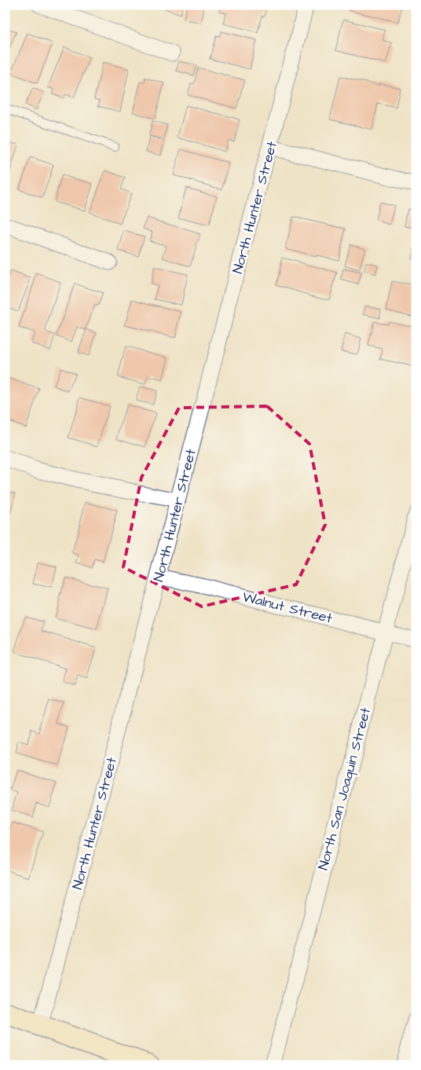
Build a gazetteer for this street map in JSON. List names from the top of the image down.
{
  "streets": {
    "street": ["North Hunter Street", "Walnut Street", "North San Joaquin Street"]
  },
  "crossings": [
    ["North Hunter Street", "Walnut Street"],
    ["Walnut Street", "North San Joaquin Street"]
  ]
}
